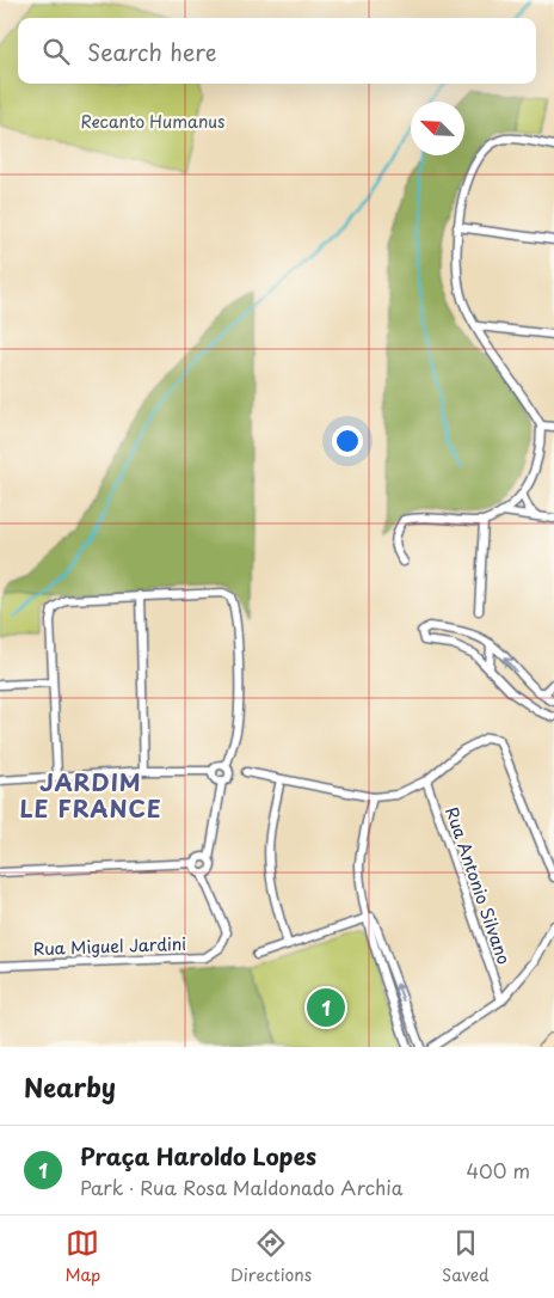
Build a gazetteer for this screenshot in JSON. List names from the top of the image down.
{
  "streets": {
    "street": ["Rua Antonio Silvano", "Rua Miguel Jardini"]
  },
  "districts": ["JARDIM LE FRANCE"],
  "parks": ["Recanto Humanus"],
  "north": "top left",
  "page": {
    "search": "Search here",
    "pins": "1",
    "heading": "Nearby",
    "list": [
      {
        "mark": "1",
        "name": "Praça Haroldo Lopes",
        "note": "Park · Rua Rosa Maldonado Archia",
        "value": "400 m"
      }
    ],
    "nav": ["Map", "Directions", "Saved"]
  }
}
